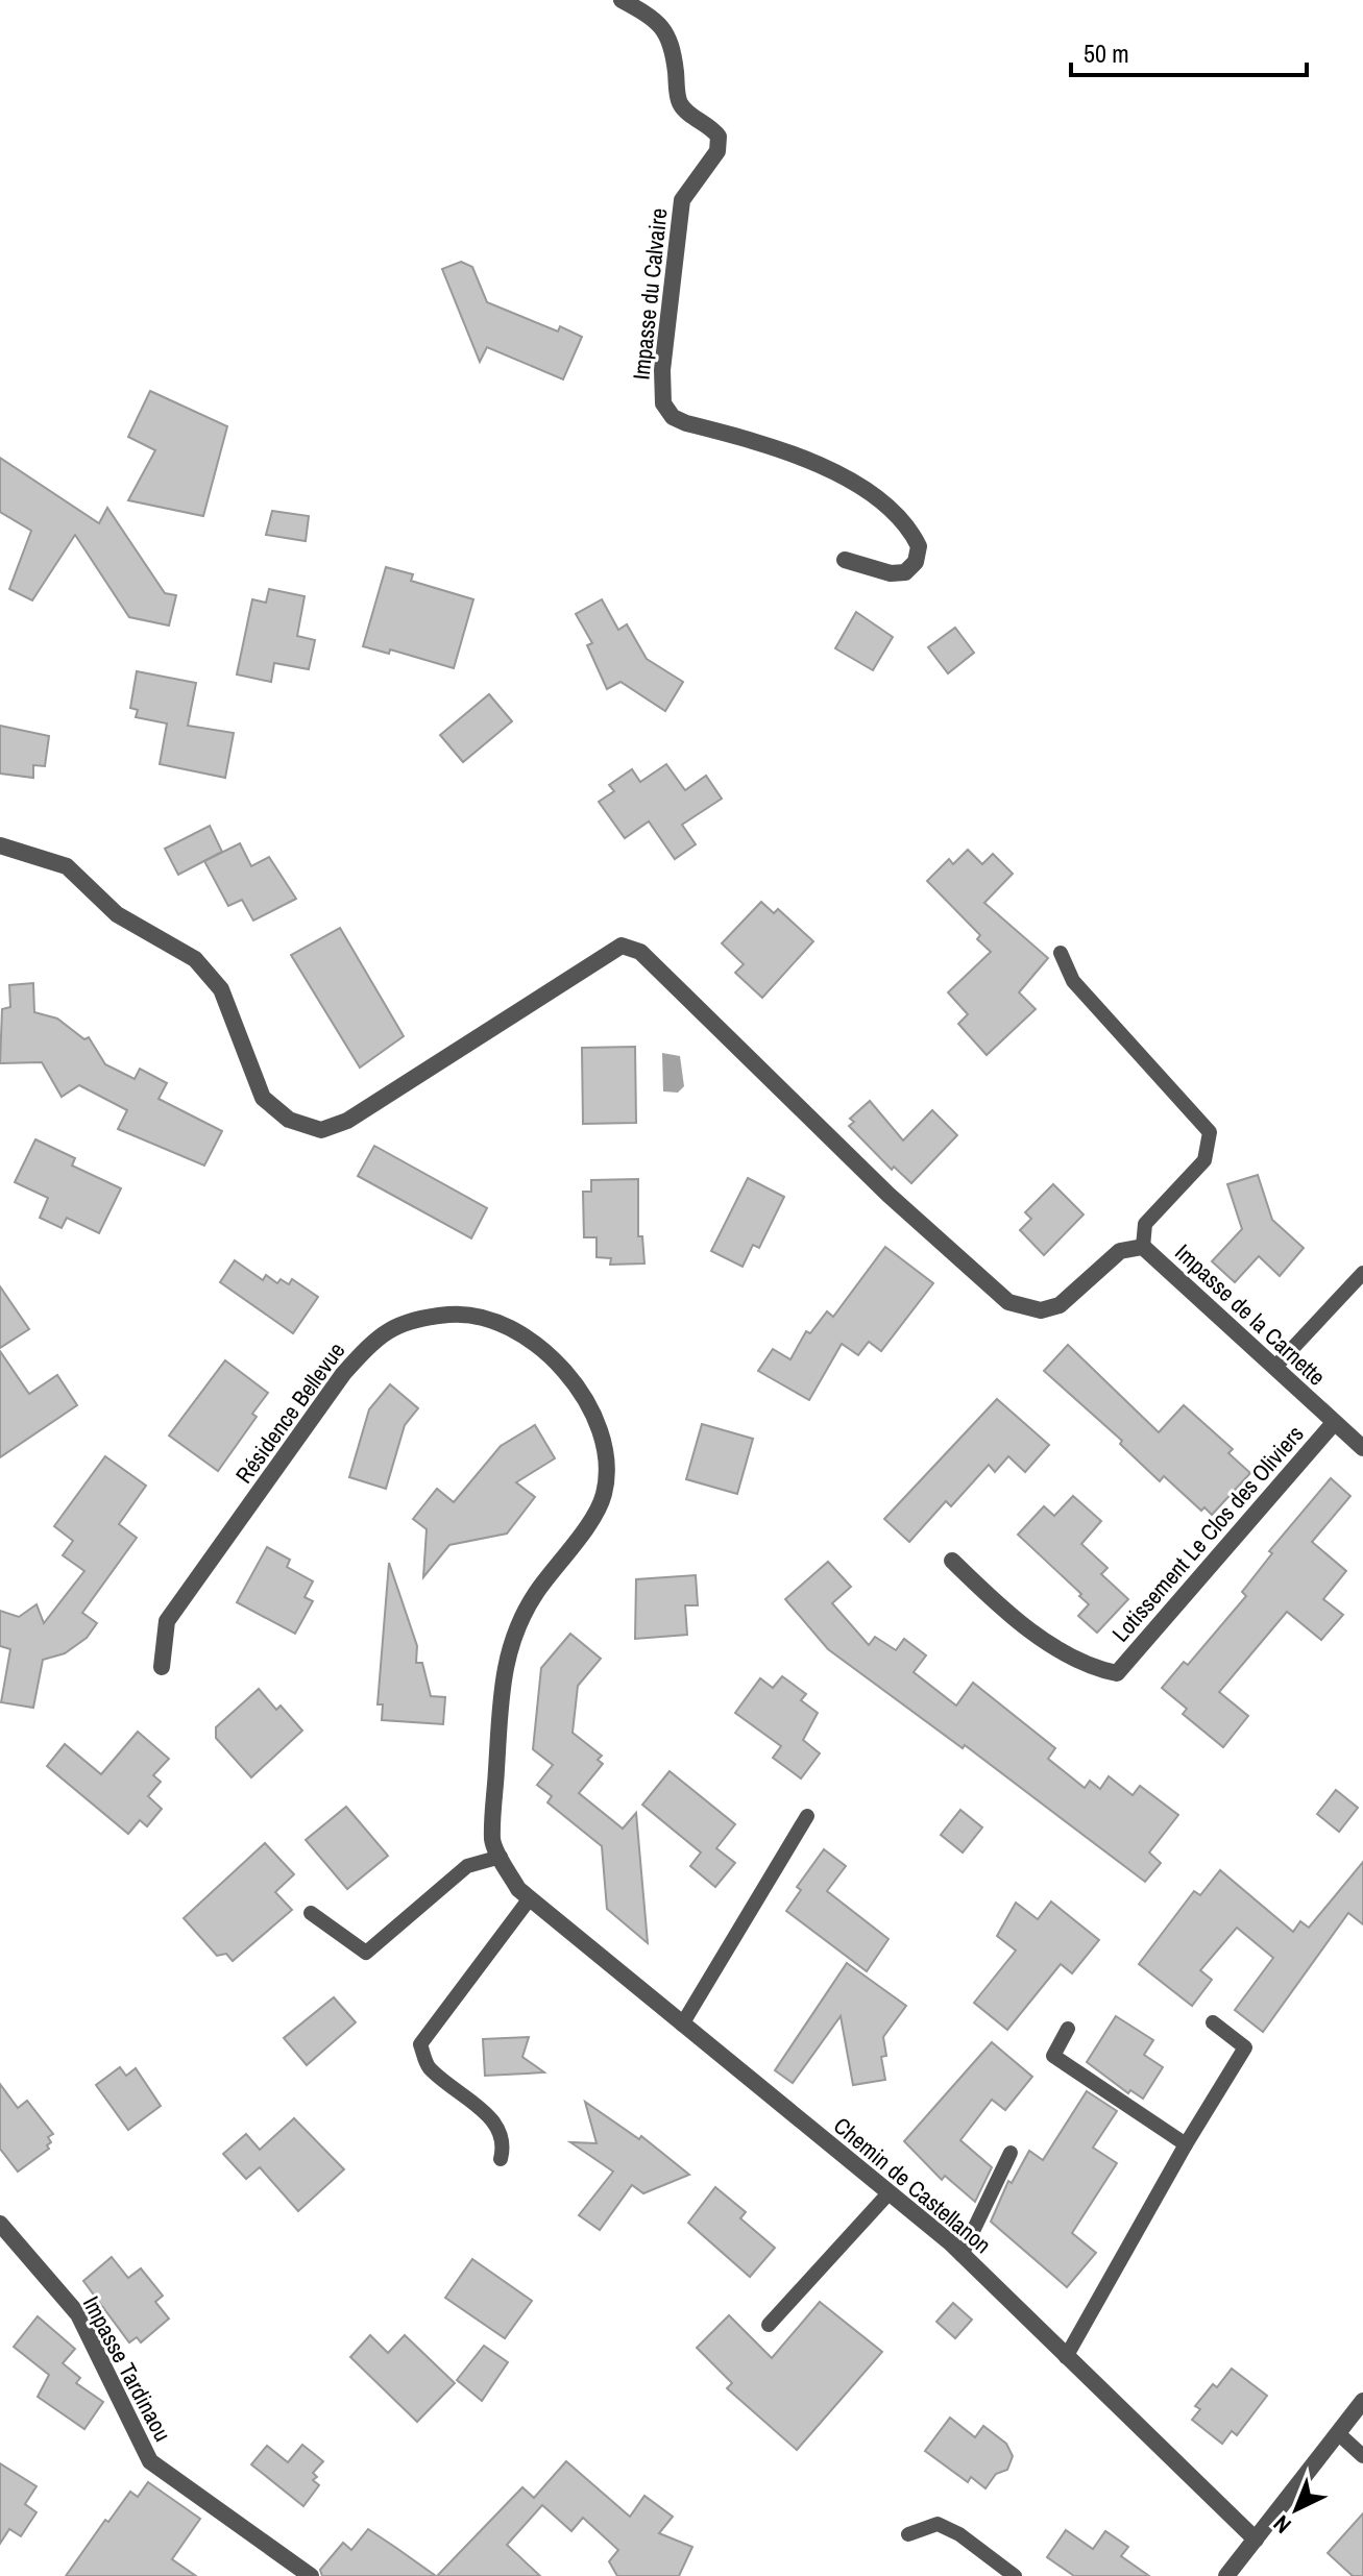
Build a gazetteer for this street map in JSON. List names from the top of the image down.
{
  "streets": {
    "street": [
      "Impasse du Calvaire",
      "Impasse de la Carnette",
      "Résidence Bellevue",
      "Lotissement Le Clos des Oliviers",
      "Chemin de Castellanon",
      "Impasse Tardinaou"
    ]
  },
  "crossings": [
    ["Impasse de la Carnette", "Lotissement Le Clos des Oliviers"],
    ["Résidence Bellevue", "Chemin de Castellanon"]
  ],
  "scale_bar": "50 m",
  "north": "bottom left"
}
